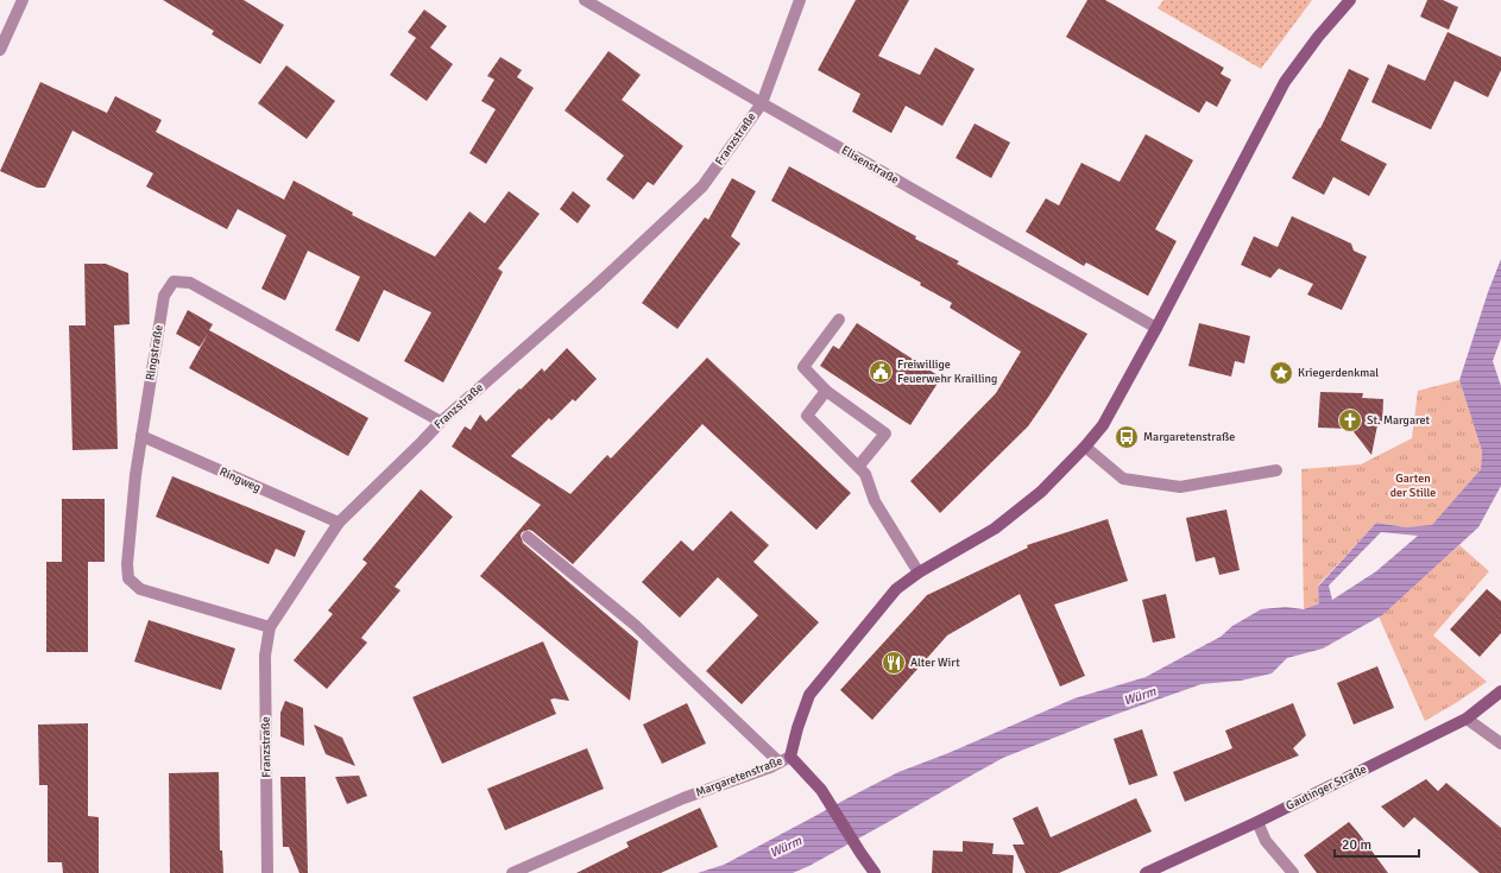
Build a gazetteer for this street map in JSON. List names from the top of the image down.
{
  "streets": {
    "street": [
      "Franzstraße",
      "Elisenstraße",
      "Ringstraße",
      "Ringweg",
      "Margaretenstraße",
      "Gautinger Straße"
    ]
  },
  "crossings": [
    ["Franzstraße", "Elisenstraße"],
    ["Franzstraße", "Ringstraße"],
    ["Franzstraße", "Ringweg"],
    ["Elisenstraße", "Margaretenstraße"],
    ["Ringstraße", "Ringweg"]
  ],
  "water": ["Würm"],
  "parks": ["Garten der Stille"],
  "places": {
    "public building": ["Freiwillige Feuerwehr Krailling"],
    "place": ["Kriegerdenkmal"],
    "church": ["St. Margaret"],
    "bus stop": ["Margaretenstraße"],
    "restaurant": ["Alter Wirt"]
  },
  "scale_bar": "20 m"
}
